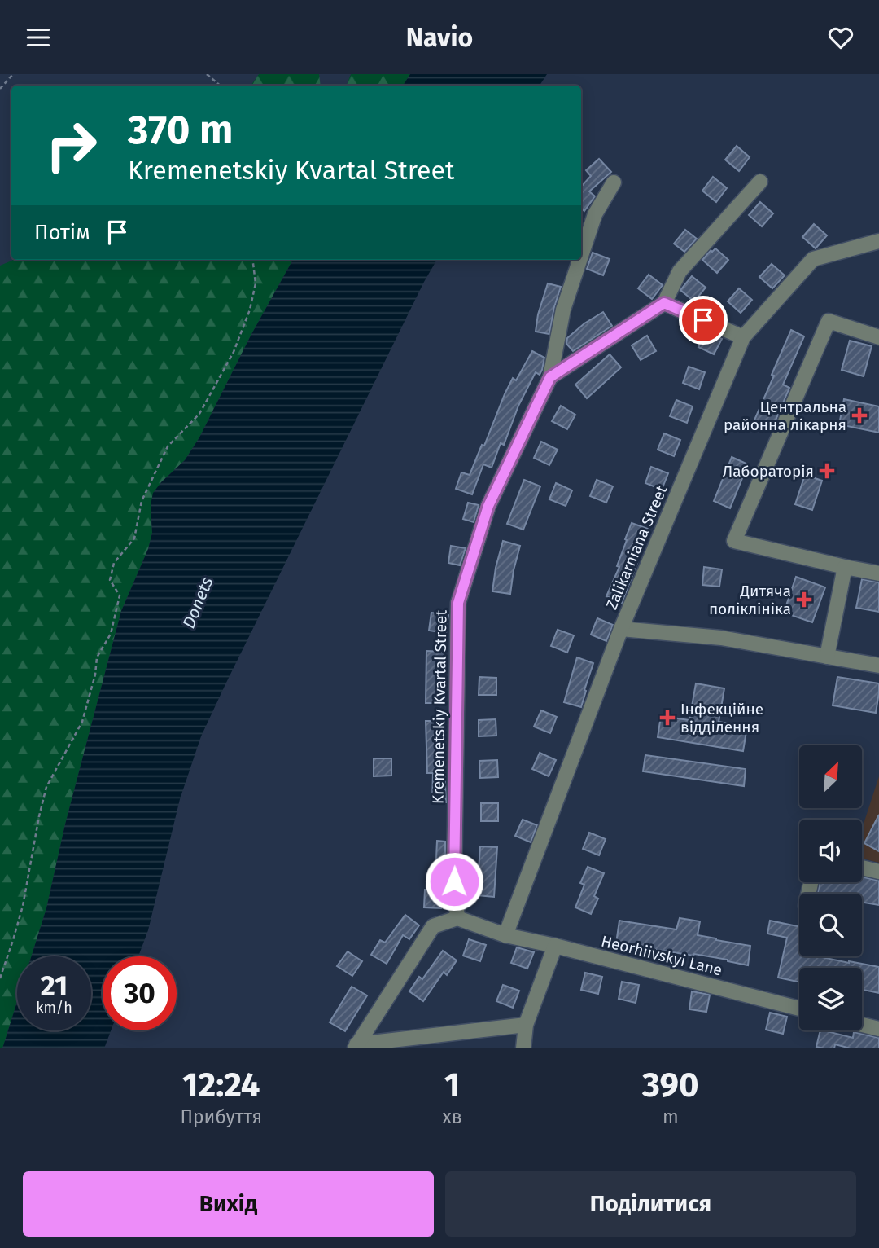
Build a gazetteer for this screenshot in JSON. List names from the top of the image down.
{
  "streets": {
    "street": ["Zalikarniana Street", "Kremenetskiy Kvartal Street", "Heorhiivskyi Lane"]
  },
  "crossings": [
    ["Zalikarniana Street", "Heorhiivskyi Lane"]
  ],
  "water": ["Donets"],
  "places": {
    "health": [
      "Центральна районна лікарня",
      "Лабораторія",
      "Дитяча поліклініка",
      "Інфекційне відділення"
    ]
  },
  "north": "top right",
  "page": {
    "header": "Navio",
    "turn": ["370 m", "Kremenetskiy Kvartal Street"],
    "then": "Потім",
    "speed": "21 km/h",
    "limit": "30",
    "eta": [
      "12:24",
      "Прибуття",
      "1",
      "хв",
      "390",
      "m"
    ],
    "buttons": ["Вихід", "Поділитися"]
  }
}
